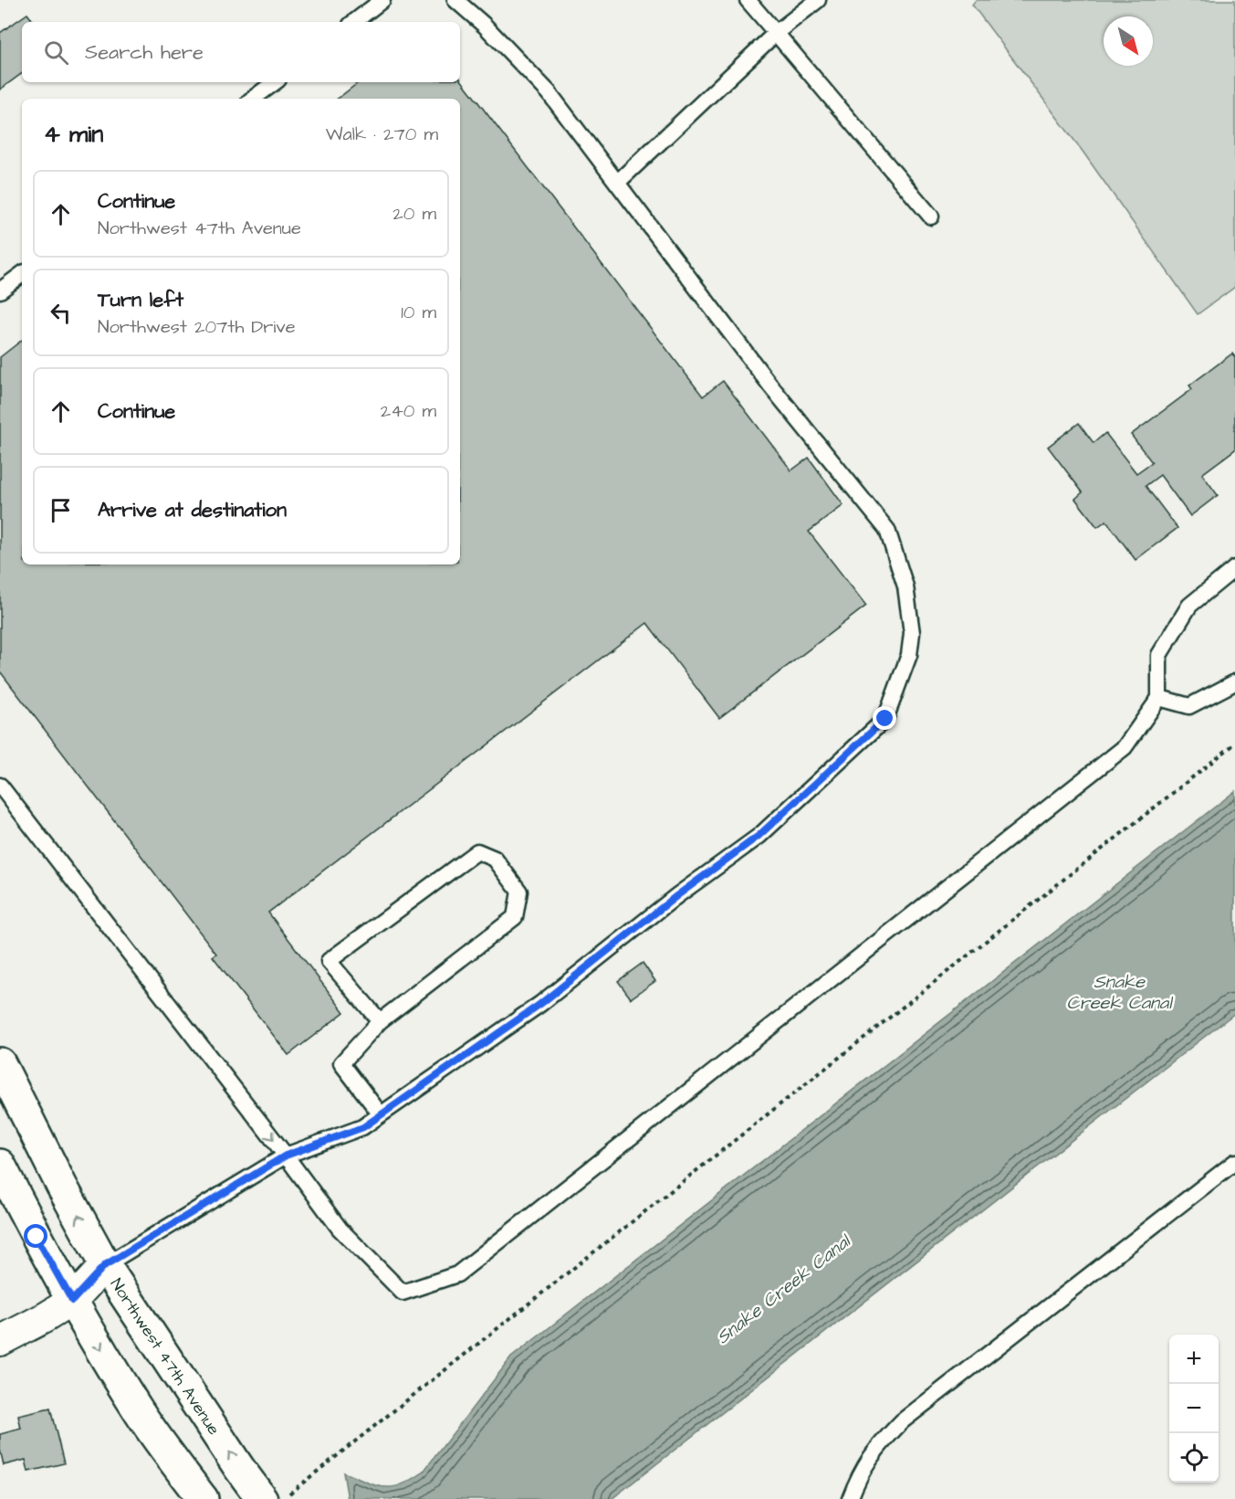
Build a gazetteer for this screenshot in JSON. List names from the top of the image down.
{
  "streets": {
    "main road": ["Northwest 47th Avenue"]
  },
  "water": ["Snake Creek Canal"],
  "north": "bottom right",
  "page": {
    "search": "Search here",
    "heading": ["4 min", "Walk · 270 m"],
    "list": [
      ["Continue", "Northwest 47th Avenue", "20 m"],
      ["Turn left", "Northwest 207th Drive", "10 m"],
      ["Continue", "240 m"],
      "Arrive at destination"
    ],
    "map_buttons": ["+", "−"]
  }
}
